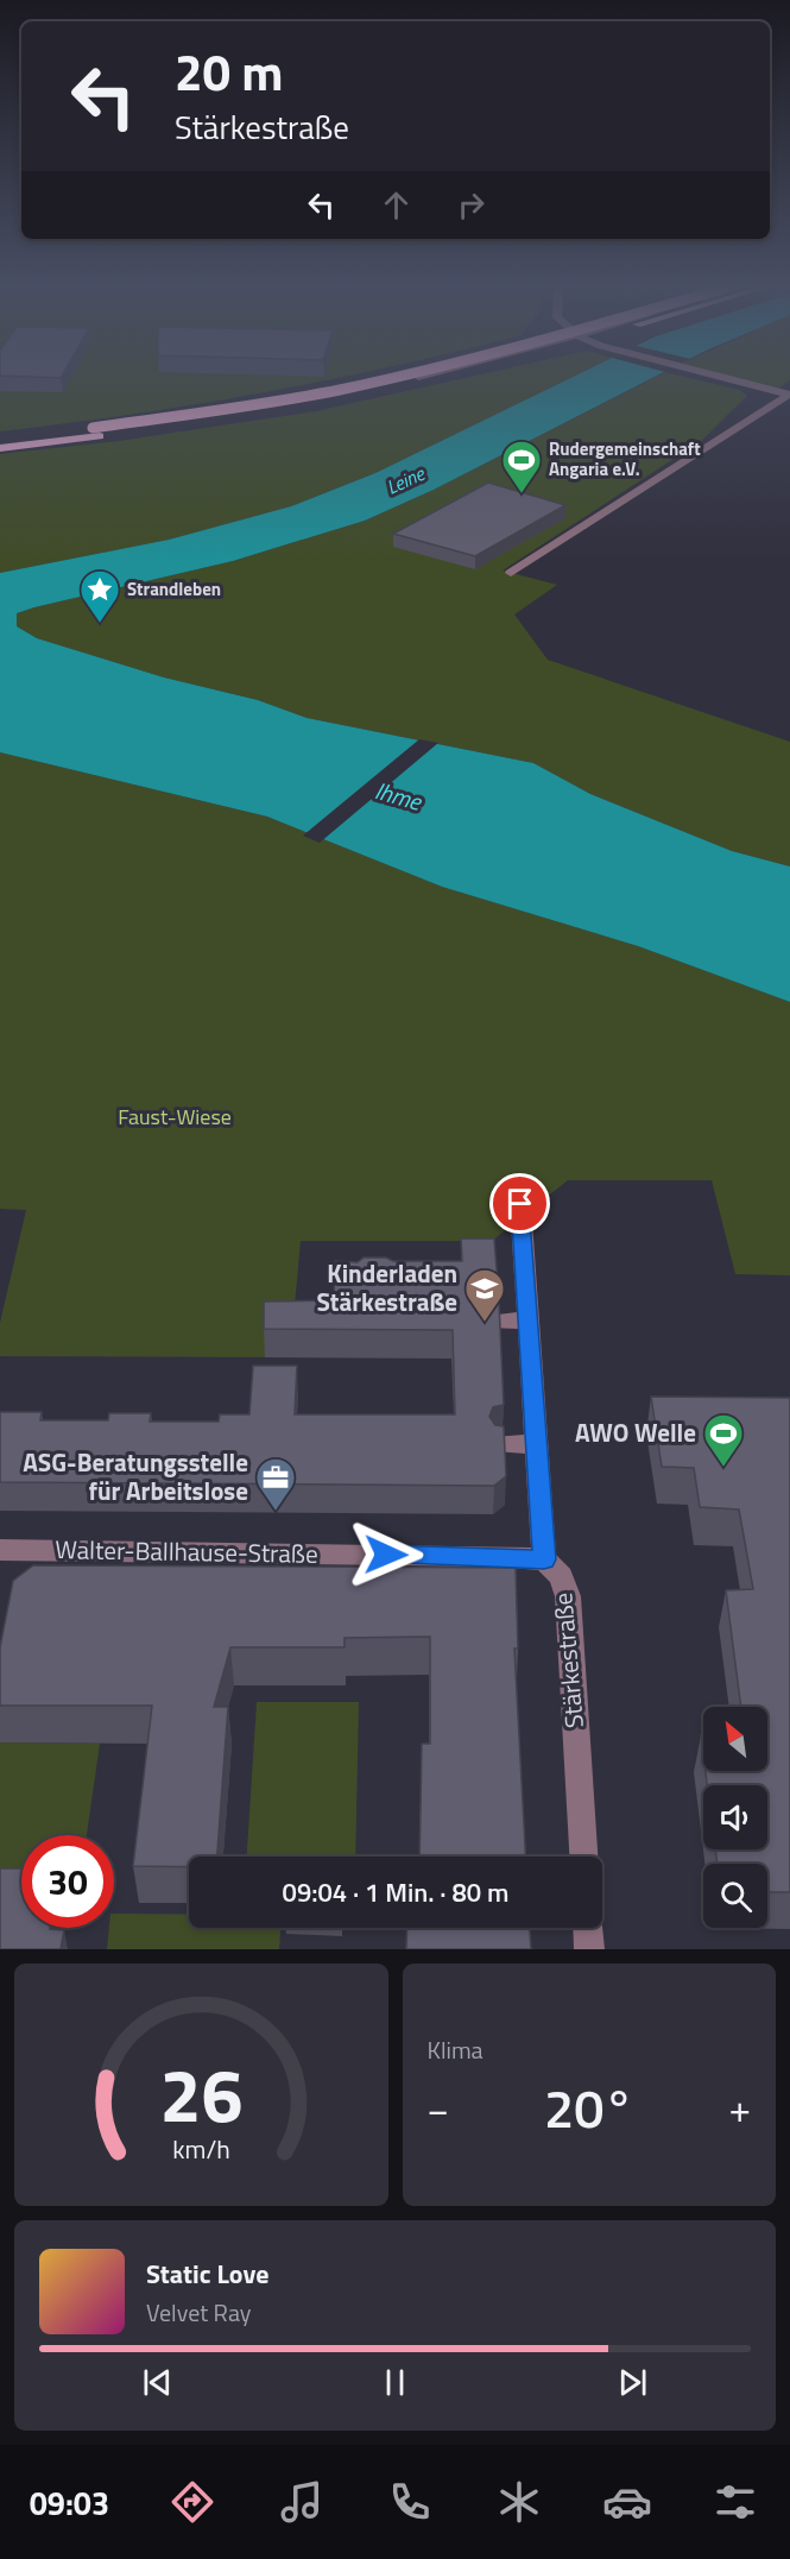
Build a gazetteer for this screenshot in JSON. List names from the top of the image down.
{
  "streets": {
    "street": ["Walter-Ballhause-Straße", "Stärkestraße"]
  },
  "crossings": [
    ["Walter-Ballhause-Straße", "Stärkestraße"]
  ],
  "water": ["Leine", "Ihme"],
  "parks": ["Faust-Wiese"],
  "places": {
    "sports": ["Rudergemeinschaft Angaria e.V.", "AWO Welle"],
    "place": ["Strandleben"],
    "school or university": ["Kinderladen Stärkestraße"],
    "office": ["ASG-Beratungsstelle für Arbeitslose"]
  },
  "north": "top left",
  "page": {
    "turn": ["20 m", "Stärkestraße"],
    "limit": "30",
    "trip": "09:04 · 1 Min. · 80 m",
    "tile": "Klima",
    "heat": ["−", "20°", "+"],
    "song": ["Static Love", "Velvet Ray"],
    "tabs": "09:03",
    "gauge": ["26", "km/h"]
  }
}
